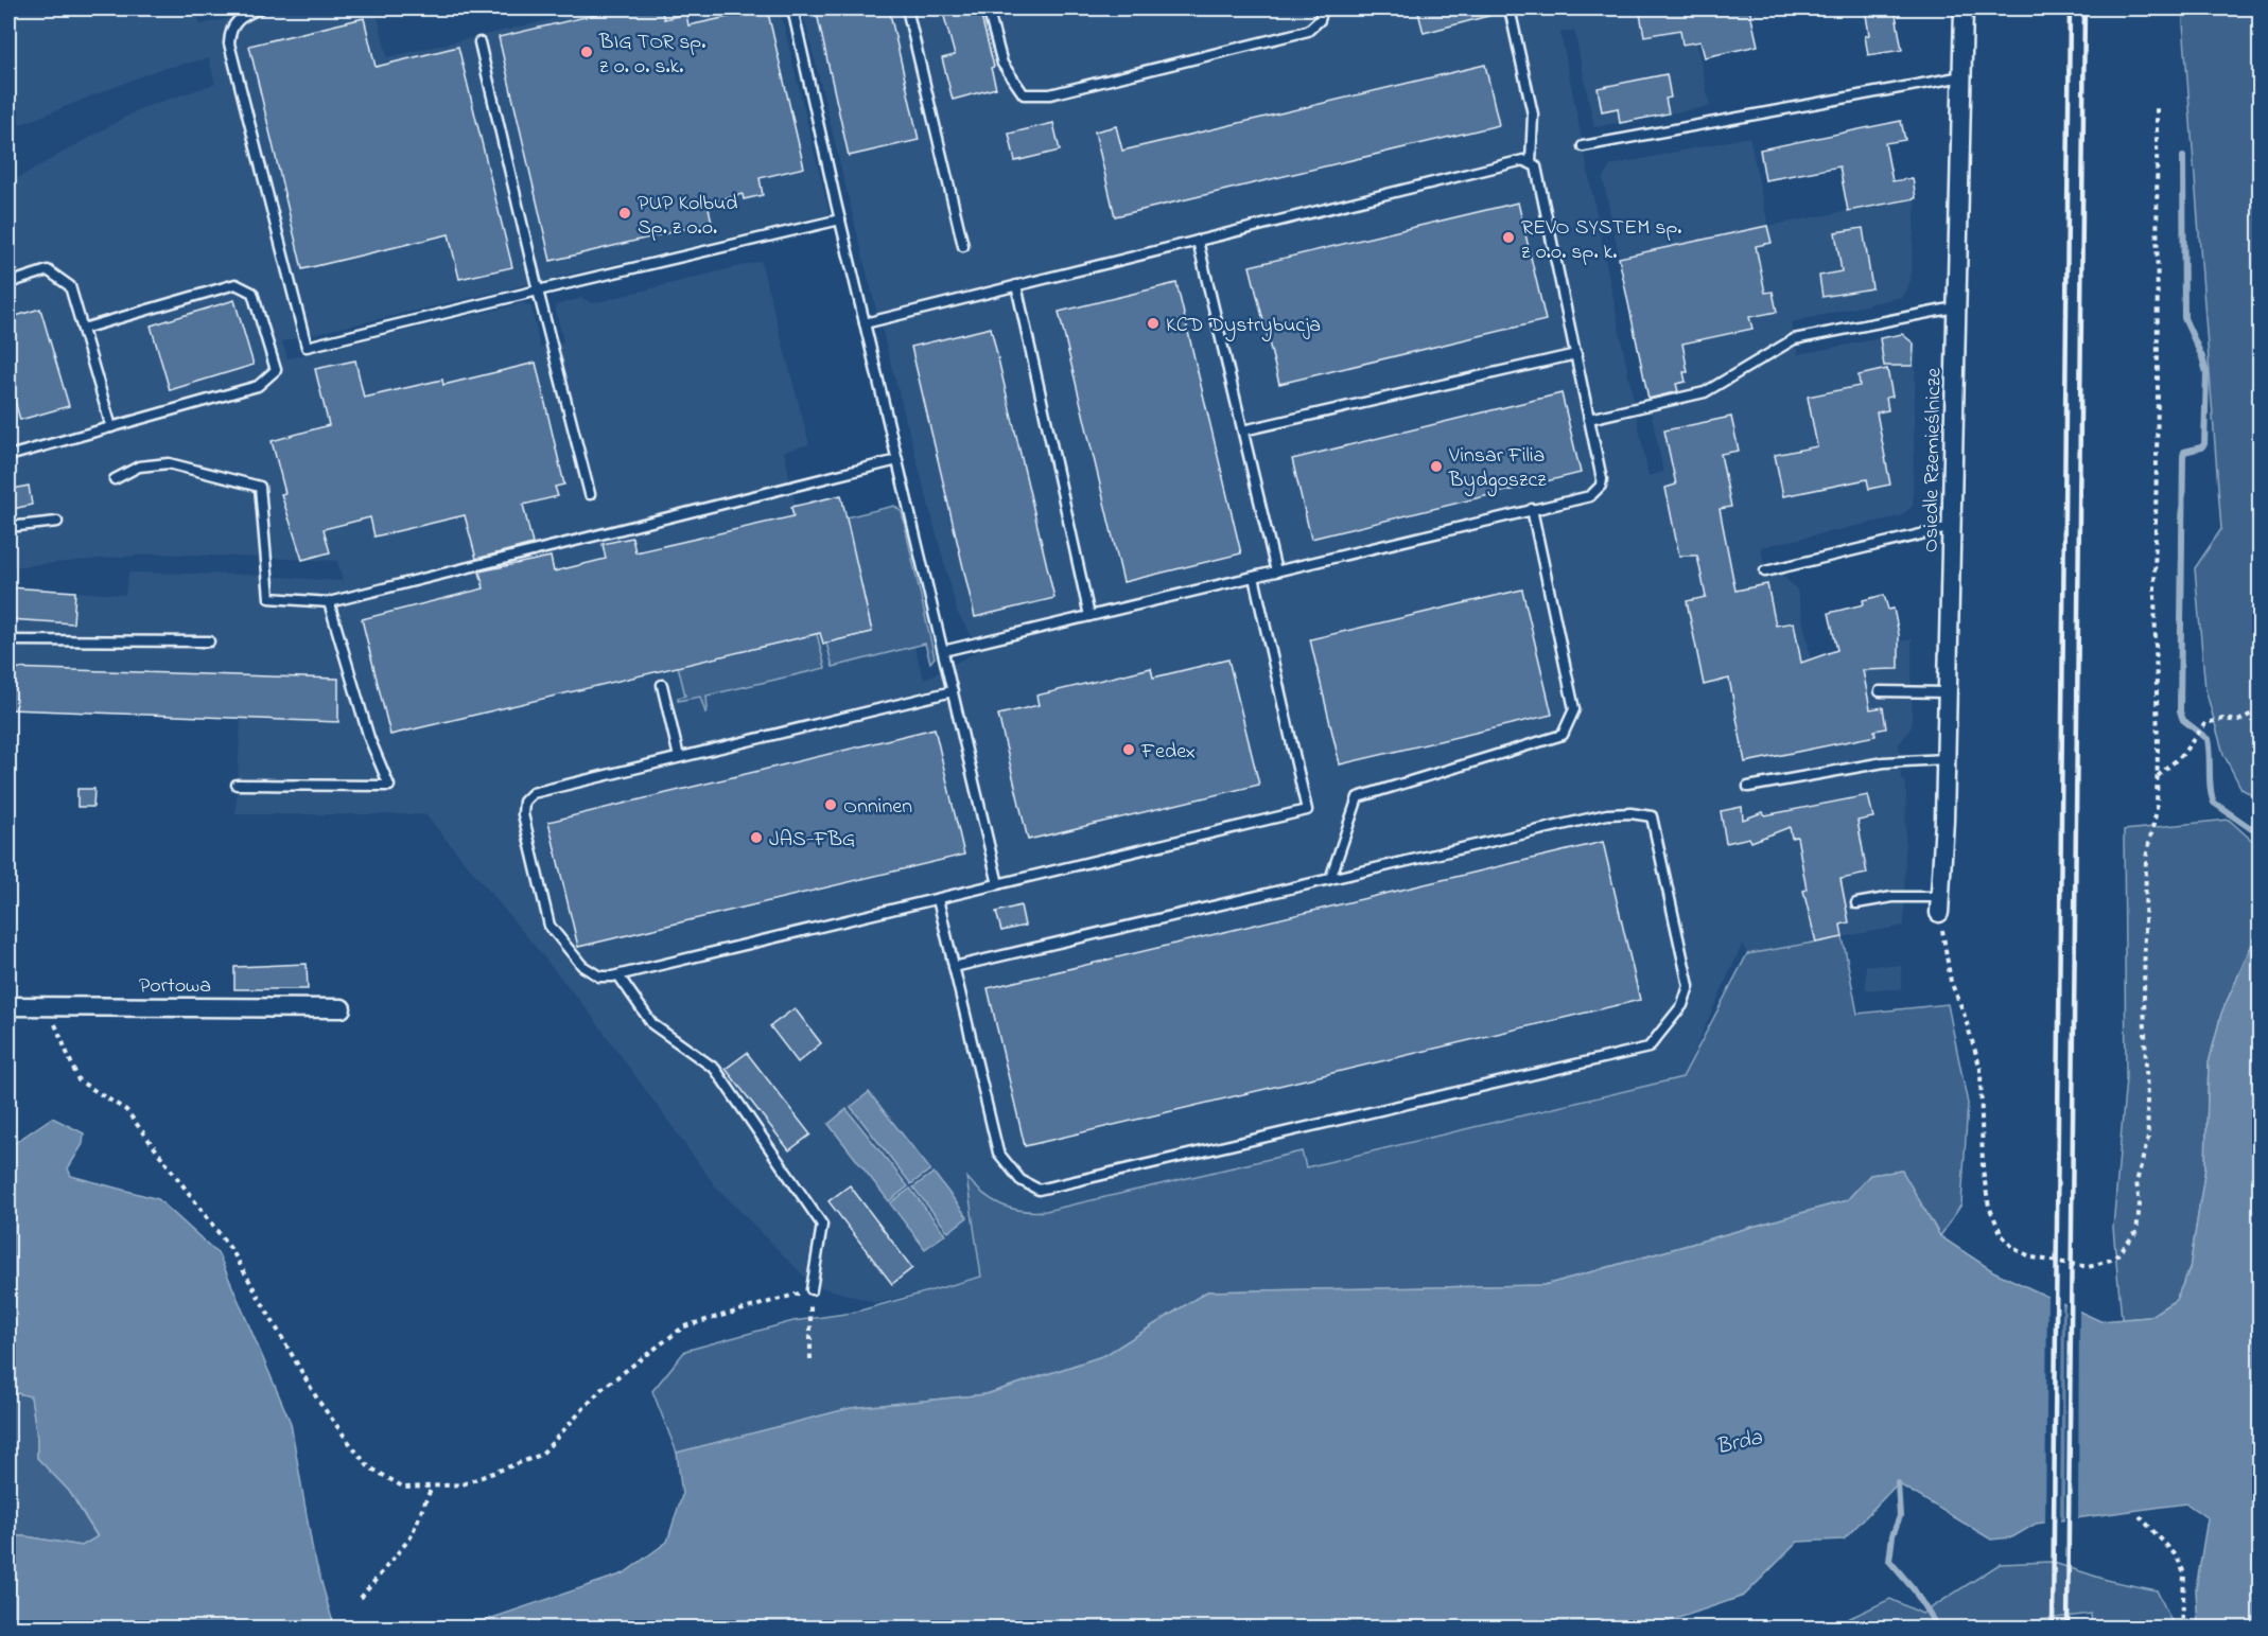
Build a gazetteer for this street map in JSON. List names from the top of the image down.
{
  "streets": {
    "street": ["Osiedle Rzemieślnicze", "Portowa"]
  },
  "water": ["Brda"],
  "places": [
    "BIG TOR sp. z o. o. s.k.",
    "PUP Kolbud Sp. z o.o.",
    "REVO SYSTEM sp. z o.o. sp. k.",
    "KCD Dystrybucja",
    "Vinsar Filia Bydgoszcz",
    "Fedex",
    "Onninen",
    "JAS-FBG"
  ]
}
